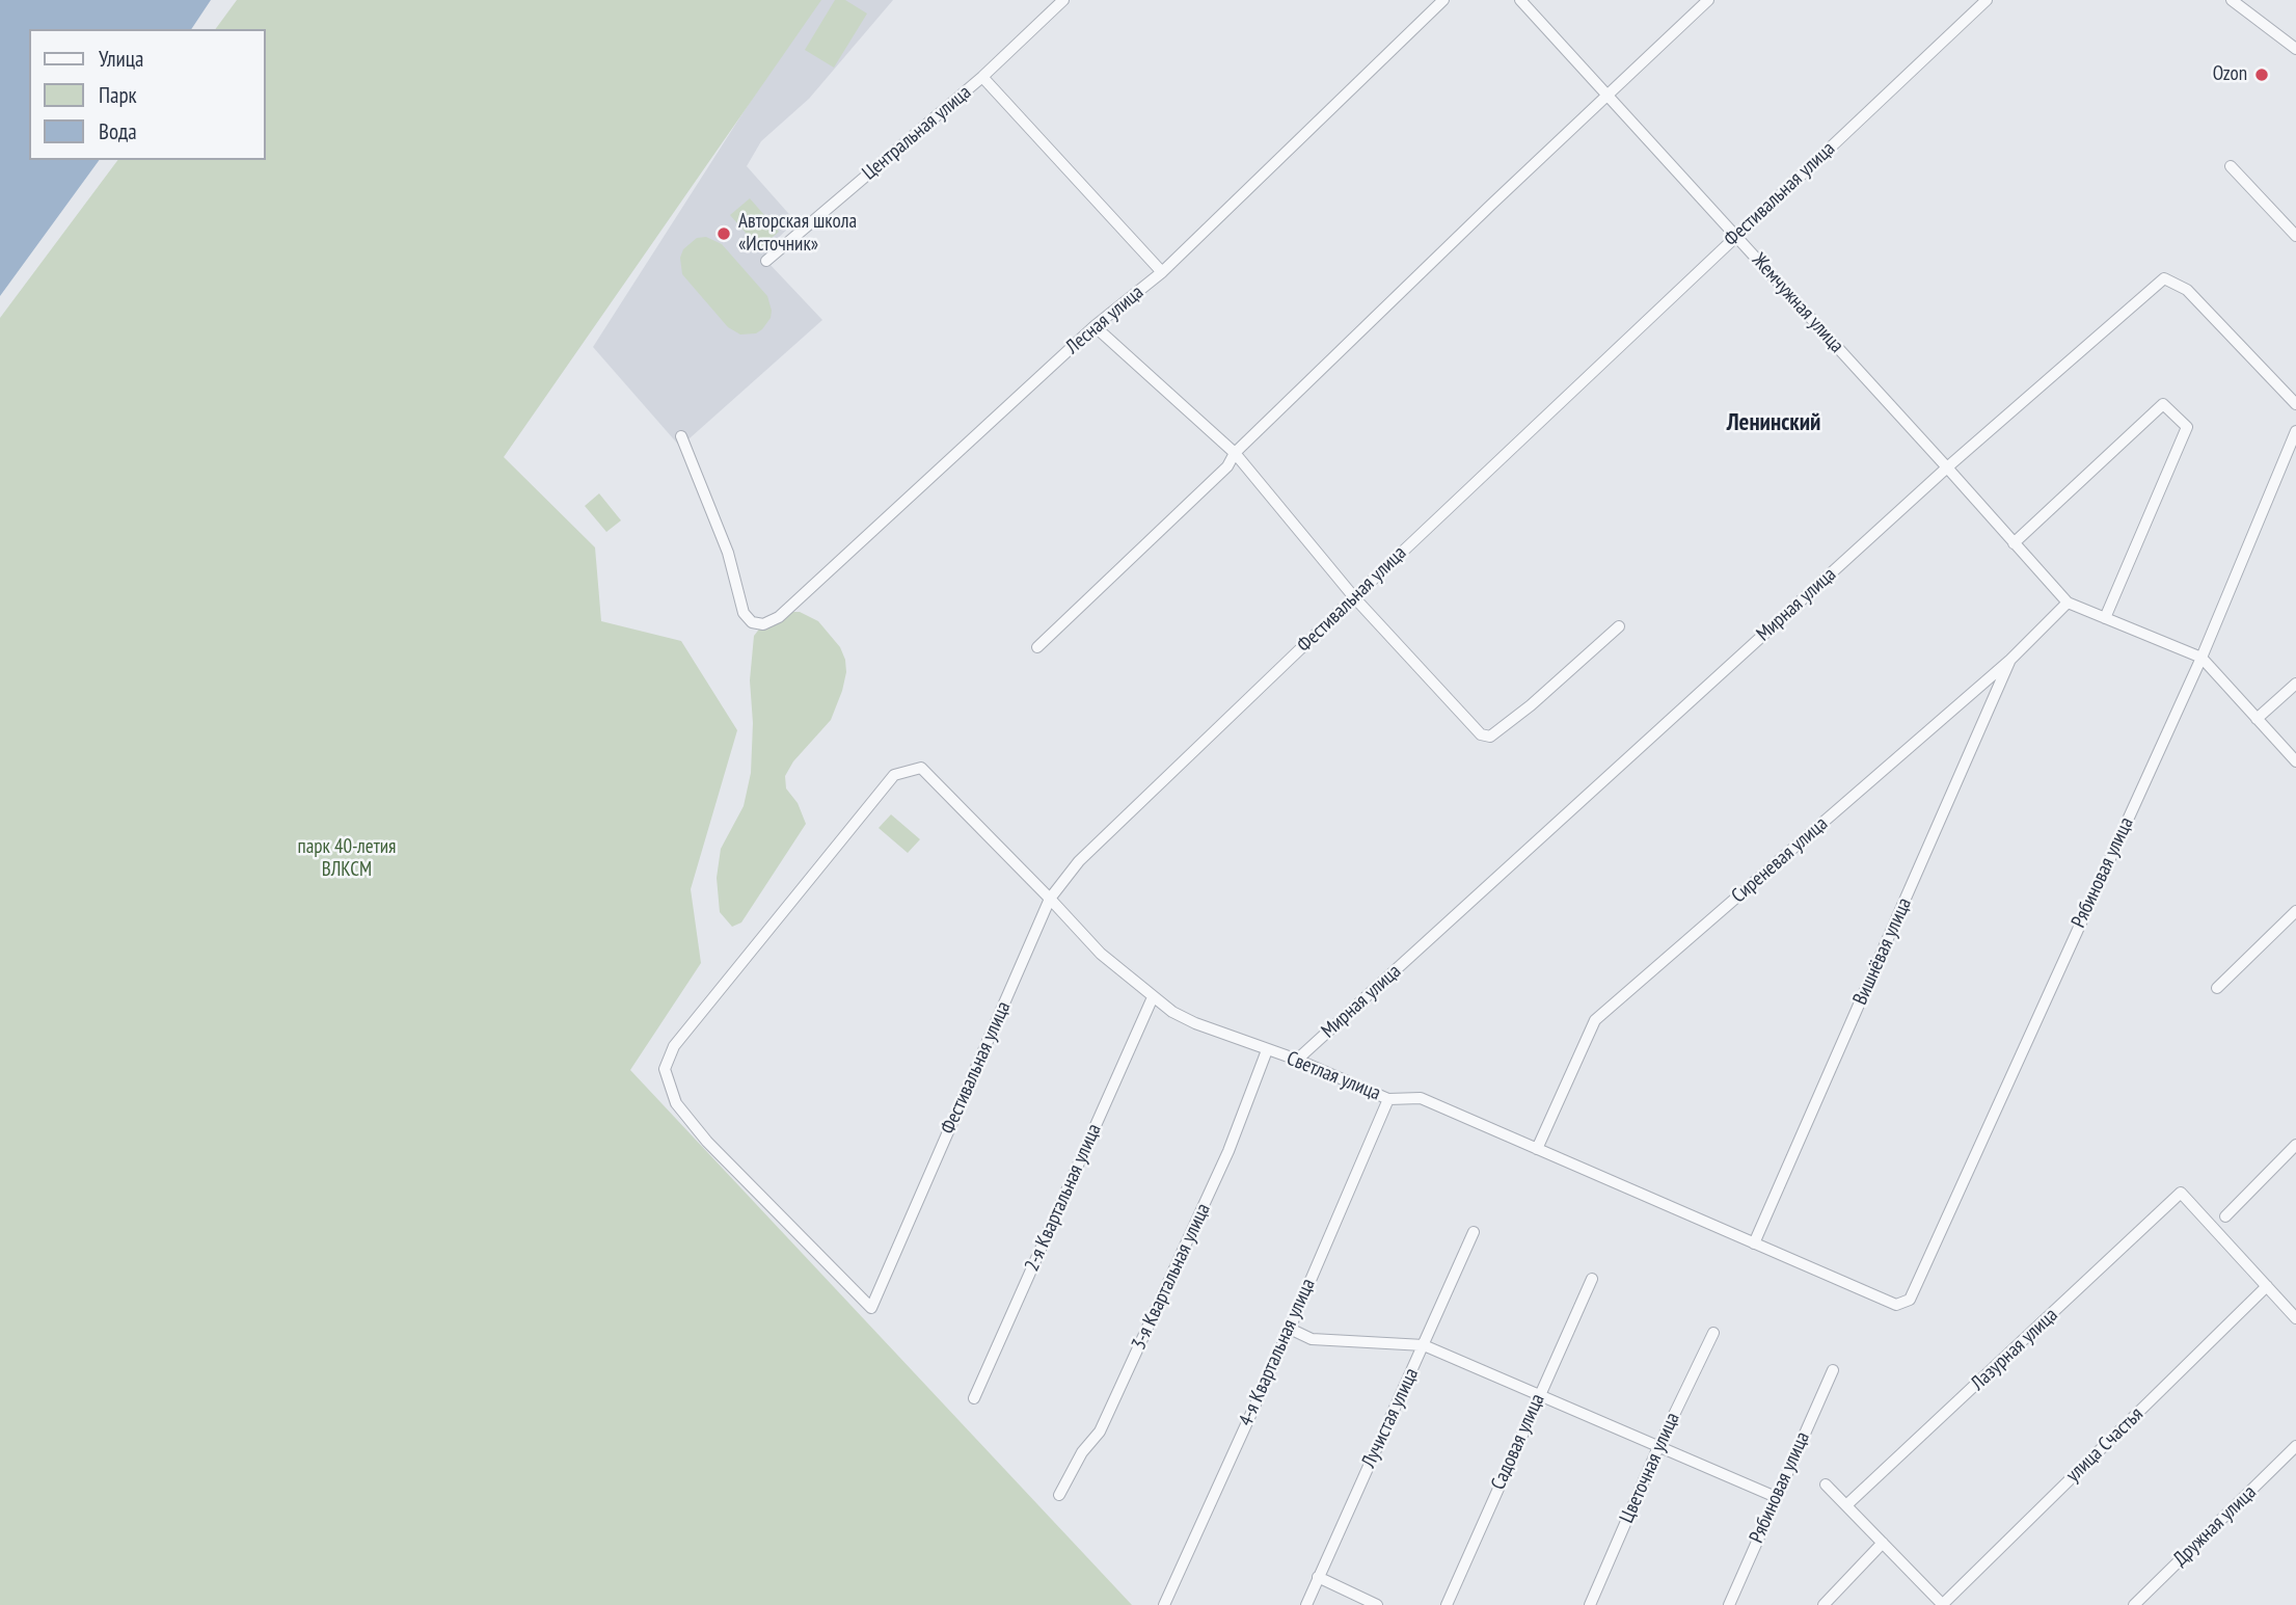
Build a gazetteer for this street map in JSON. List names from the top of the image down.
{
  "streets": {
    "street": [
      "Центральная улица",
      "Фестивальная улица",
      "Жемчужная улица",
      "Лесная улица",
      "Мирная улица",
      "Сиреневая улица",
      "Рябиновая улица",
      "Вишнёвая улица",
      "Светлая улица",
      "2-я Квартальная улица",
      "3-я Квартальная улица",
      "Лазурная улица",
      "4-я Квартальная улица",
      "Лучистая улица",
      "Садовая улица",
      "улица Счастья",
      "Цветочная улица",
      "Дружная улица"
    ]
  },
  "crossings": [
    ["Фестивальная улица", "Жемчужная улица"],
    ["Фестивальная улица", "Светлая улица"],
    ["Жемчужная улица", "Мирная улица"],
    ["Жемчужная улица", "Сиреневая улица"],
    ["Мирная улица", "Светлая улица"],
    ["Сиреневая улица", "Вишнёвая улица"],
    ["Сиреневая улица", "Светлая улица"],
    ["Рябиновая улица", "Светлая улица"],
    ["Вишнёвая улица", "Светлая улица"],
    ["Светлая улица", "2-я Квартальная улица"],
    ["Светлая улица", "3-я Квартальная улица"],
    ["Светлая улица", "4-я Квартальная улица"],
    ["Лазурная улица", "улица Счастья"]
  ],
  "districts": ["Ленинский"],
  "parks": ["парк 40-летия ВЛКСМ"],
  "places": ["Ozon", "Авторская школа «Источник»"],
  "legend": ["Улица", "Парк", "Вода"]
}
